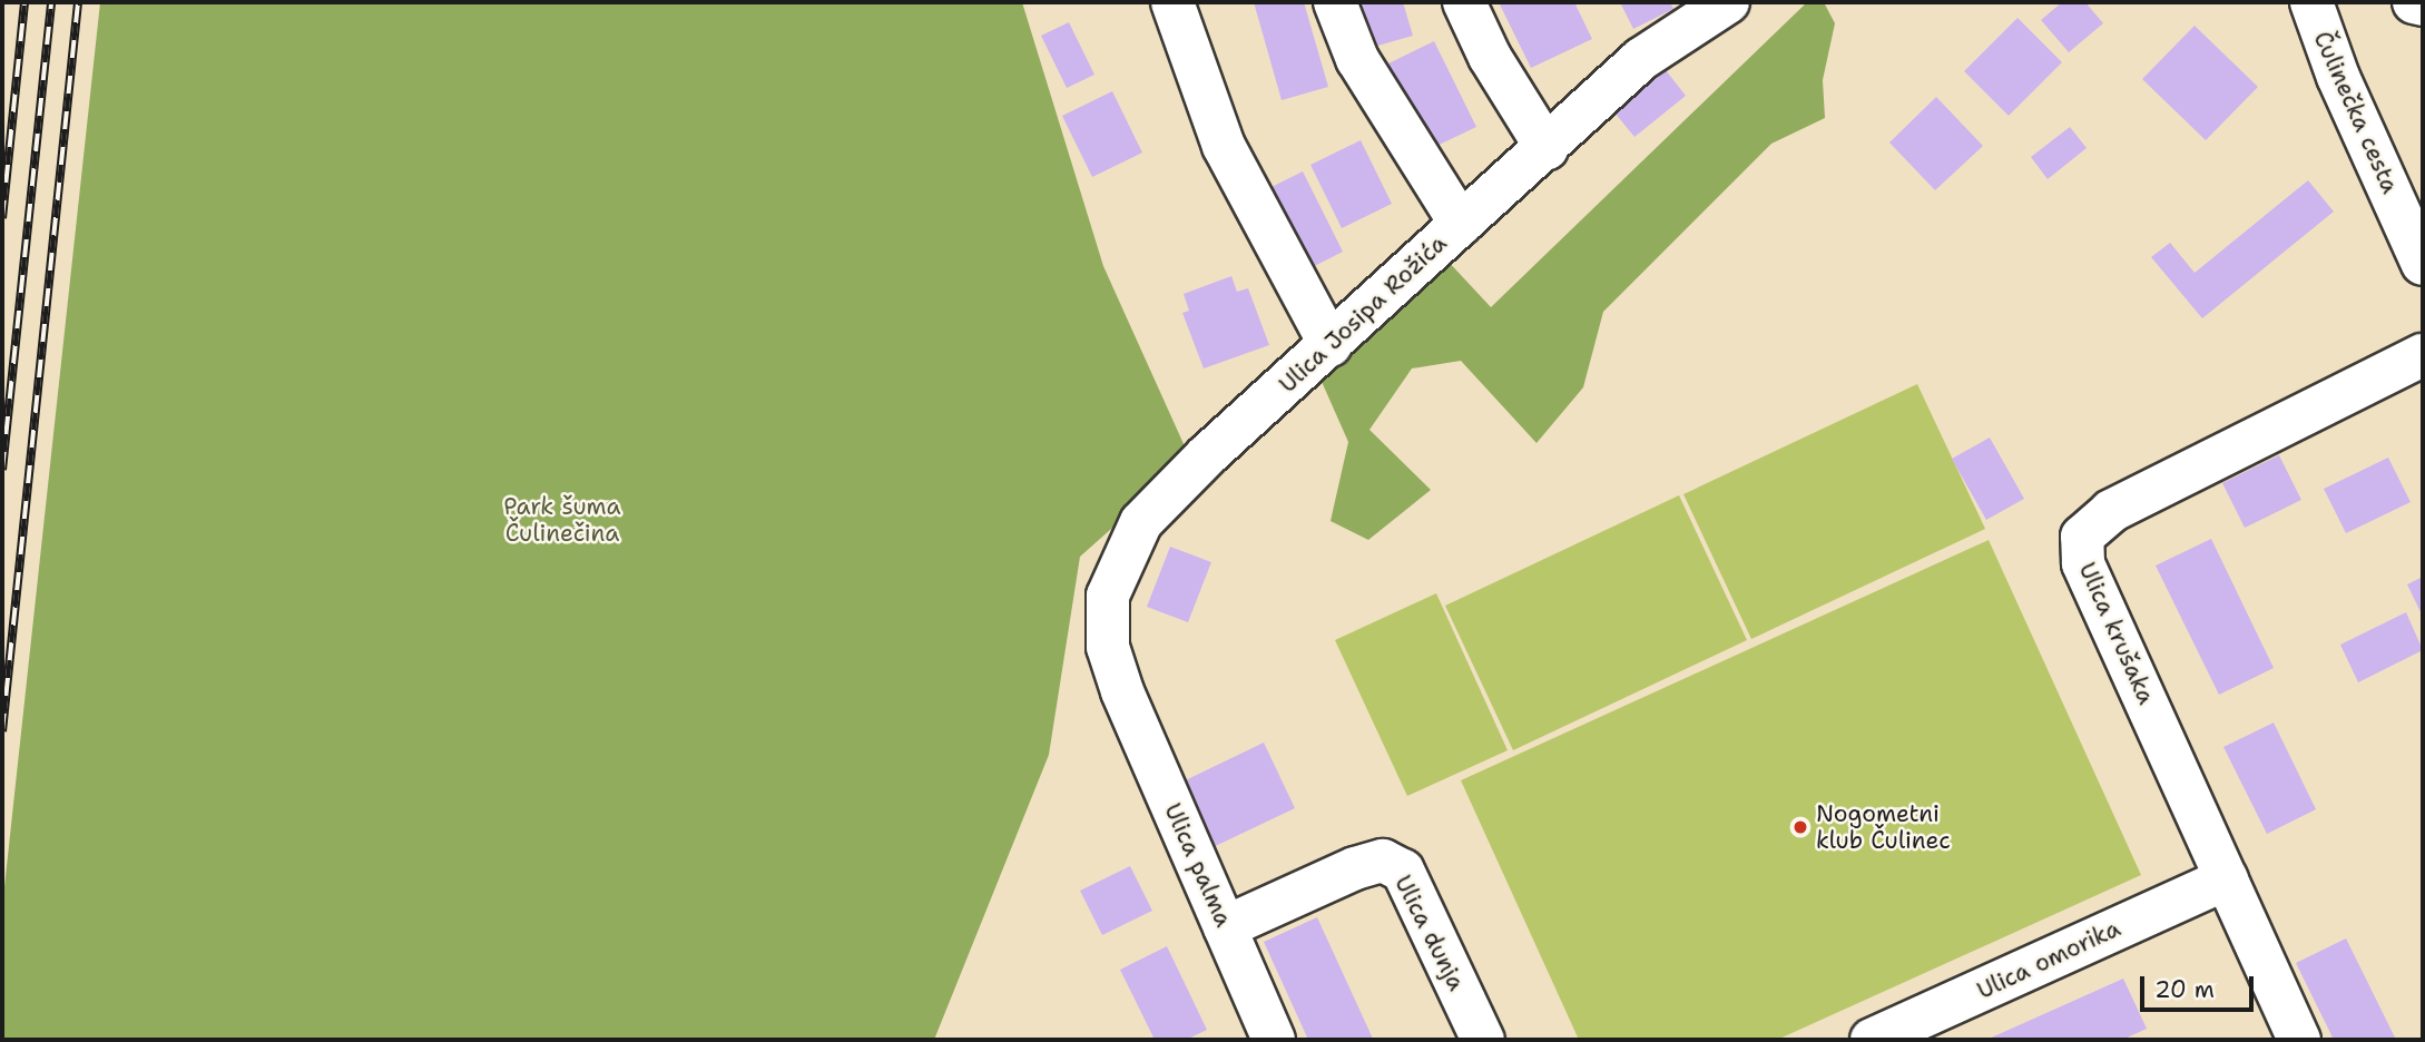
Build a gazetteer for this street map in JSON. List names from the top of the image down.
{
  "streets": {
    "street": [
      "Čulinečka cesta",
      "Ulica Josipa Rožića",
      "Ulica krušaka",
      "Ulica palma",
      "Ulica dunja",
      "Ulica omorika"
    ]
  },
  "crossings": [
    ["Ulica Josipa Rožića", "Ulica palma"],
    ["Ulica krušaka", "Ulica omorika"],
    ["Ulica palma", "Ulica dunja"]
  ],
  "parks": ["Park šuma Čulinečina"],
  "places": ["Nogometni klub Čulinec"],
  "scale_bar": "20 m"
}
